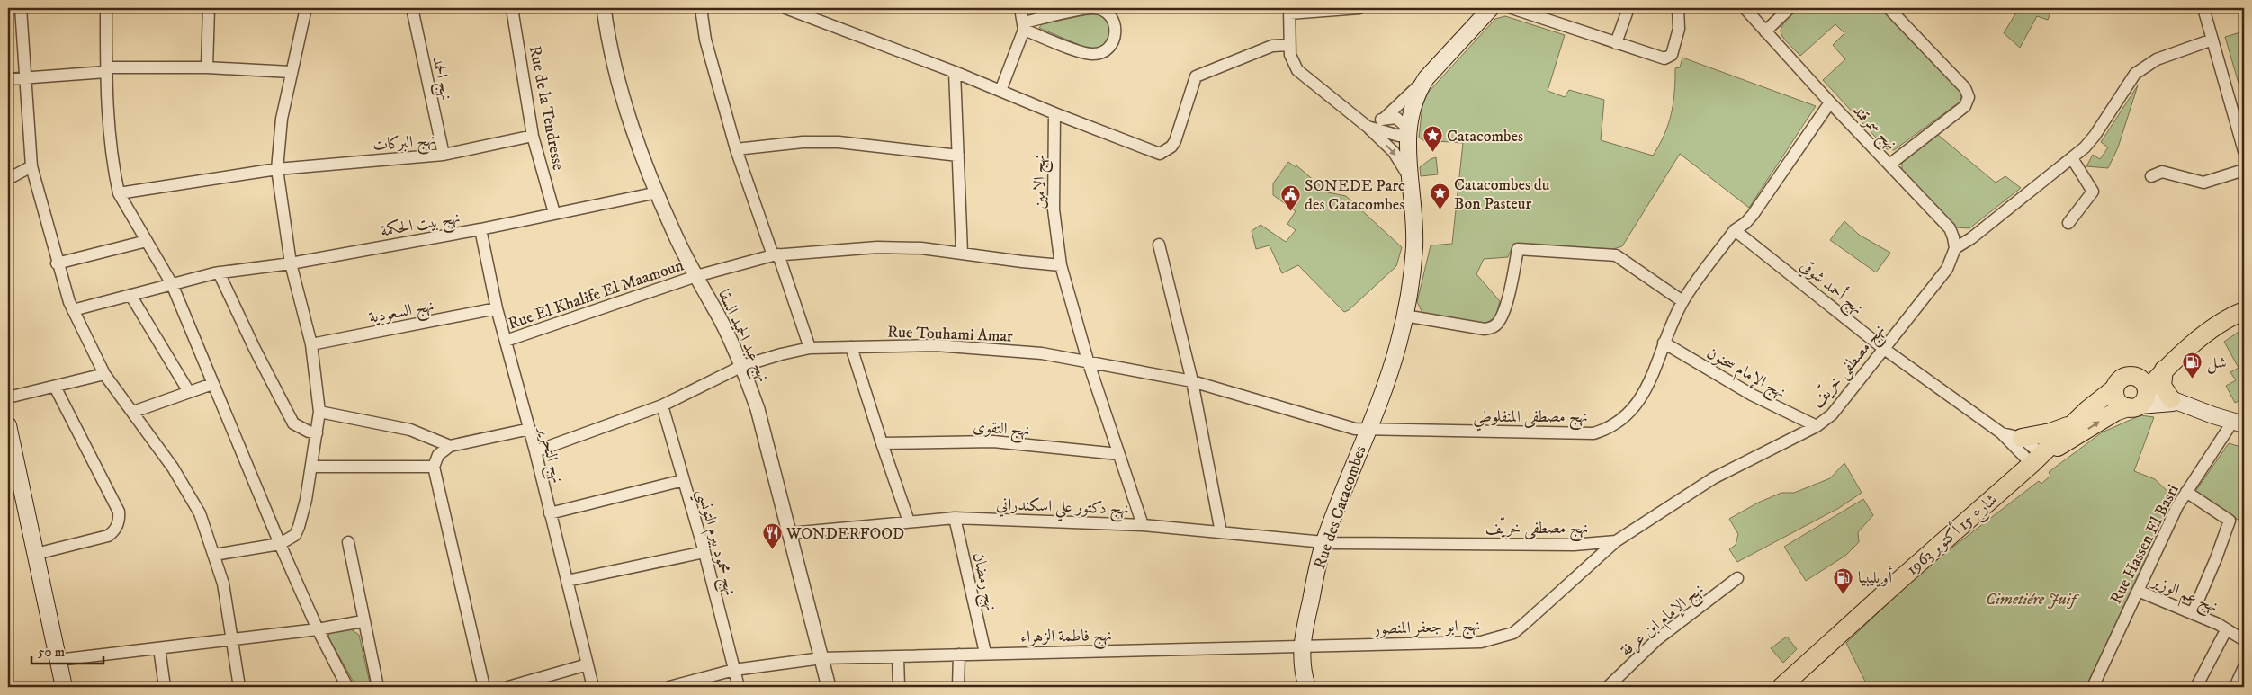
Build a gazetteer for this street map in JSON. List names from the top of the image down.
{
  "streets": {
    "main road": ["Rue des Catacombes", "شارع 15 أكتوبر 1963"],
    "street": [
      "نهج الحمد",
      "Rue de la Tendresse",
      "نهج سمرقند",
      "نهج البركات",
      "نهج الامين",
      "نهج بيت الحكمة",
      "نهج أحمد شوقي",
      "Rue El Khalife El Maamoun",
      "نهج السعودية",
      "Rue Touhami Amar",
      "نهج عبد الحميد السقا",
      "نهج مصطفى خريّف",
      "نهج الإمام سحنون",
      "نهج مصطفى المنفلوطي",
      "نهج التقوى",
      "نهج التحرير",
      "نهج دكتور علي اسكندراني",
      "نهج محمود بيرم التونسي",
      "Rue Hassen El Basri",
      "نهج رمضان",
      "نهج عم الوزير",
      "نهج الإمام ابن عرفة",
      "نهج ابو جعفر المنصور",
      "نهج فاطمة الزهراء"
    ]
  },
  "crossings": [
    ["نهج الحمد", "نهج البركات"],
    ["Rue de la Tendresse", "نهج البركات"],
    ["Rue de la Tendresse", "نهج بيت الحكمة"],
    ["نهج سمرقند", "نهج مصطفى خريّف"],
    ["نهج الامين", "Rue El Khalife El Maamoun"],
    ["نهج الامين", "Rue Touhami Amar"],
    ["نهج الامين", "نهج التقوى"],
    ["نهج الامين", "نهج دكتور علي اسكندراني"],
    ["نهج بيت الحكمة", "نهج عبد الحميد السقا"],
    ["نهج بيت الحكمة", "نهج التحرير"],
    ["نهج أحمد شوقي", "نهج مصطفى خريّف"],
    ["نهج أحمد شوقي", "نهج مصطفى المنفلوطي"],
    ["نهج أحمد شوقي", "شارع 15 أكتوبر 1963"],
    ["Rue El Khalife El Maamoun", "نهج عبد الحميد السقا"],
    ["Rue El Khalife El Maamoun", "نهج التحرير"],
    ["نهج السعودية", "نهج التحرير"],
    ["Rue Touhami Amar", "نهج عبد الحميد السقا"],
    ["Rue Touhami Amar", "نهج مصطفى المنفلوطي"],
    ["Rue Touhami Amar", "نهج التحرير"],
    ["Rue Touhami Amar", "Rue des Catacombes"],
    ["Rue Touhami Amar", "نهج محمود بيرم التونسي"],
    ["نهج عبد الحميد السقا", "نهج دكتور علي اسكندراني"],
    ["نهج عبد الحميد السقا", "نهج فاطمة الزهراء"],
    ["نهج مصطفى خريّف", "نهج الإمام سحنون"],
    ["نهج مصطفى خريّف", "نهج دكتور علي اسكندراني"],
    ["نهج مصطفى خريّف", "Rue des Catacombes"],
    ["نهج مصطفى خريّف", "نهج ابو جعفر المنصور"],
    ["نهج الإمام سحنون", "نهج مصطفى المنفلوطي"],
    ["نهج مصطفى المنفلوطي", "Rue des Catacombes"],
    ["نهج دكتور علي اسكندراني", "Rue des Catacombes"],
    ["نهج دكتور علي اسكندراني", "نهج رمضان"],
    ["Rue des Catacombes", "نهج ابو جعفر المنصور"],
    ["Rue des Catacombes", "نهج فاطمة الزهراء"],
    ["نهج محمود بيرم التونسي", "نهج فاطمة الزهراء"],
    ["Rue Hassen El Basri", "نهج عم الوزير"],
    ["نهج رمضان", "نهج فاطمة الزهراء"],
    ["نهج ابو جعفر المنصور", "نهج فاطمة الزهراء"]
  ],
  "parks": ["Cimetiére Juif"],
  "places": {
    "place": ["Catacombes", "Catacombes du Bon Pasteur"],
    "public building": ["SONEDE Parc des Catacombes"],
    "fuel station": ["شل", "أويليبيا"],
    "restaurant": ["WONDERFOOD"]
  },
  "scale_bar": "50 m"
}
